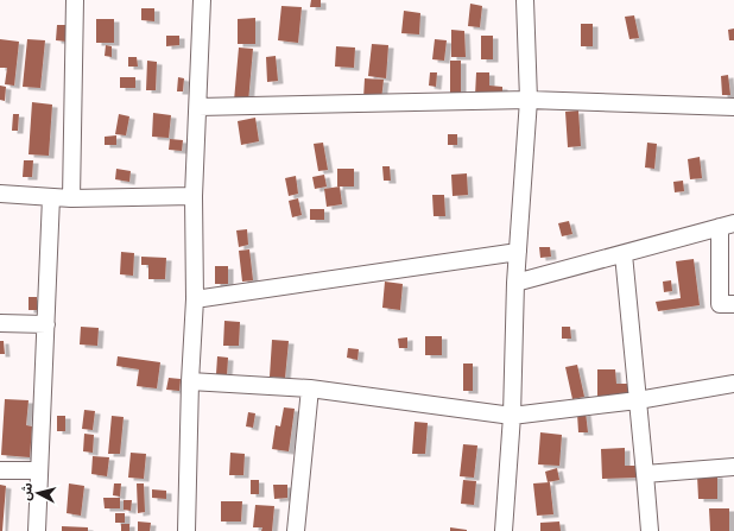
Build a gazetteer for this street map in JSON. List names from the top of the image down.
{
  "north": "left"
}
